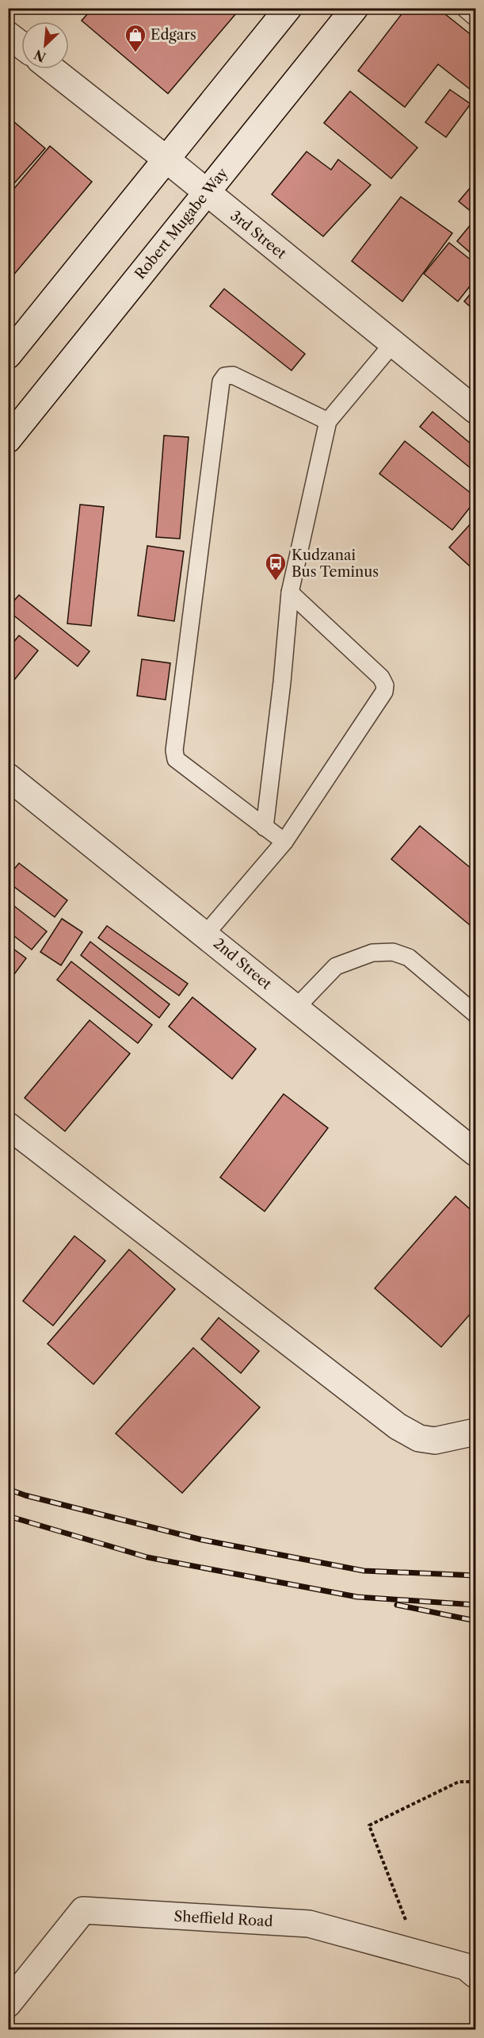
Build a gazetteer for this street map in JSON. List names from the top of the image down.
{
  "streets": {
    "street": [
      "Robert Mugabe Way",
      "3rd Street",
      "2nd Street",
      "Sheffield Road"
    ]
  },
  "crossings": [
    ["Robert Mugabe Way", "3rd Street"]
  ],
  "places": {
    "shop": ["Edgars"],
    "bus stop": ["Kudzanai Bus Teminus"]
  },
  "north": "bottom left"
}
